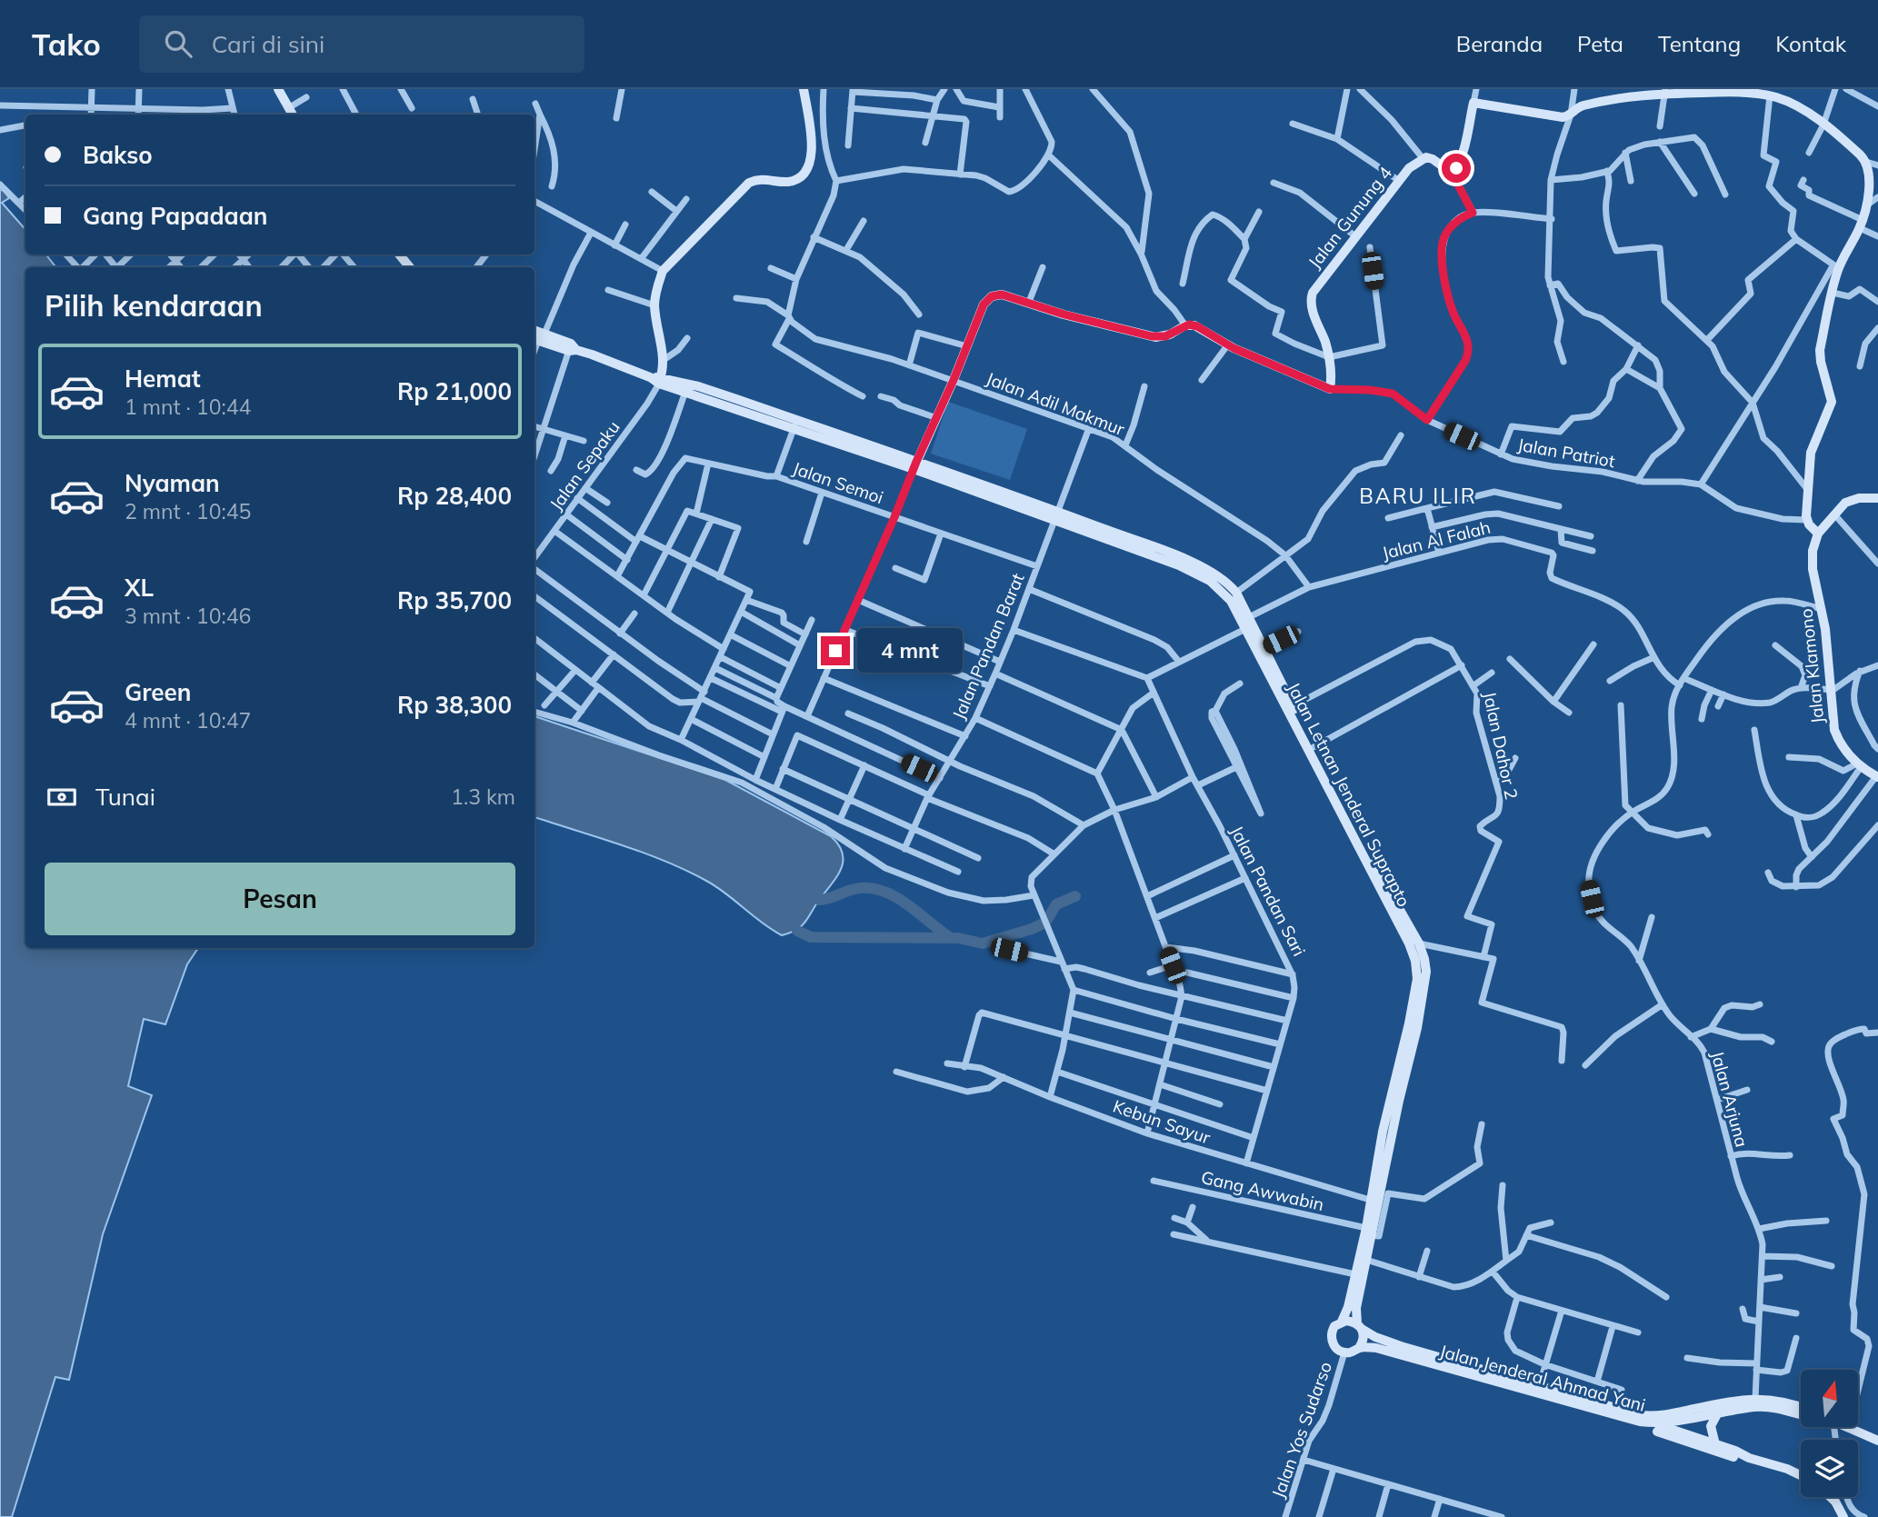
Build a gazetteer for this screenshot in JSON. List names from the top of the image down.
{
  "streets": {
    "main road": [
      "Jalan Gunung 4",
      "Jalan Klamono",
      "Jalan Letnan Jenderal Suprapto",
      "Jalan Jenderal Ahmad Yani"
    ],
    "street": [
      "Jalan Adil Makmur",
      "Jalan Patriot",
      "Jalan Sepaku",
      "Jalan Semoi",
      "Jalan Al Falah",
      "Jalan Pandan Barat",
      "Jalan Dahor 2",
      "Jalan Pandan Sari",
      "Jalan Arjuna",
      "Kebun Sayur",
      "Gang Awwabin",
      "Jalan Yos Sudarso"
    ]
  },
  "crossings": [
    ["Jalan Gunung 4", "Jalan Patriot"],
    ["Jalan Adil Makmur", "Jalan Al Falah"],
    ["Jalan Adil Makmur", "Jalan Pandan Barat"],
    ["Jalan Sepaku", "Jalan Letnan Jenderal Suprapto"],
    ["Jalan Semoi", "Jalan Pandan Barat"],
    ["Jalan Al Falah", "Jalan Letnan Jenderal Suprapto"],
    ["Jalan Al Falah", "Jalan Arjuna"],
    ["Jalan Pandan Barat", "Jalan Letnan Jenderal Suprapto"],
    ["Jalan Dahor 2", "Jalan Letnan Jenderal Suprapto"],
    ["Jalan Letnan Jenderal Suprapto", "Kebun Sayur"],
    ["Jalan Letnan Jenderal Suprapto", "Gang Awwabin"],
    ["Jalan Letnan Jenderal Suprapto", "Jalan Jenderal Ahmad Yani"],
    ["Jalan Letnan Jenderal Suprapto", "Jalan Yos Sudarso"],
    ["Jalan Pandan Sari", "Kebun Sayur"],
    ["Jalan Arjuna", "Jalan Jenderal Ahmad Yani"],
    ["Jalan Jenderal Ahmad Yani", "Jalan Yos Sudarso"]
  ],
  "districts": ["BARU ILIR"],
  "north": "top",
  "page": {
    "header": "Tako",
    "search": "Cari di sini",
    "nav": [
      "Beranda",
      "Peta",
      "Tentang",
      "Kontak"
    ],
    "banner": ["Bakso", "Gang Papadaan"],
    "heading": "Pilih kendaraan",
    "list": [
      {
        "name": "Hemat",
        "note": "1 mnt · 10:44",
        "value": "Rp 21,000"
      },
      {
        "name": "Nyaman",
        "note": "2 mnt · 10:45",
        "value": "Rp 28,400"
      },
      {
        "name": "XL",
        "note": "3 mnt · 10:46",
        "value": "Rp 35,700"
      },
      {
        "name": "Green",
        "note": "4 mnt · 10:47",
        "value": "Rp 38,300"
      }
    ],
    "bubble": "4 mnt",
    "pay": ["Tunai", "1.3 km"],
    "buttons": "Pesan"
  }
}
